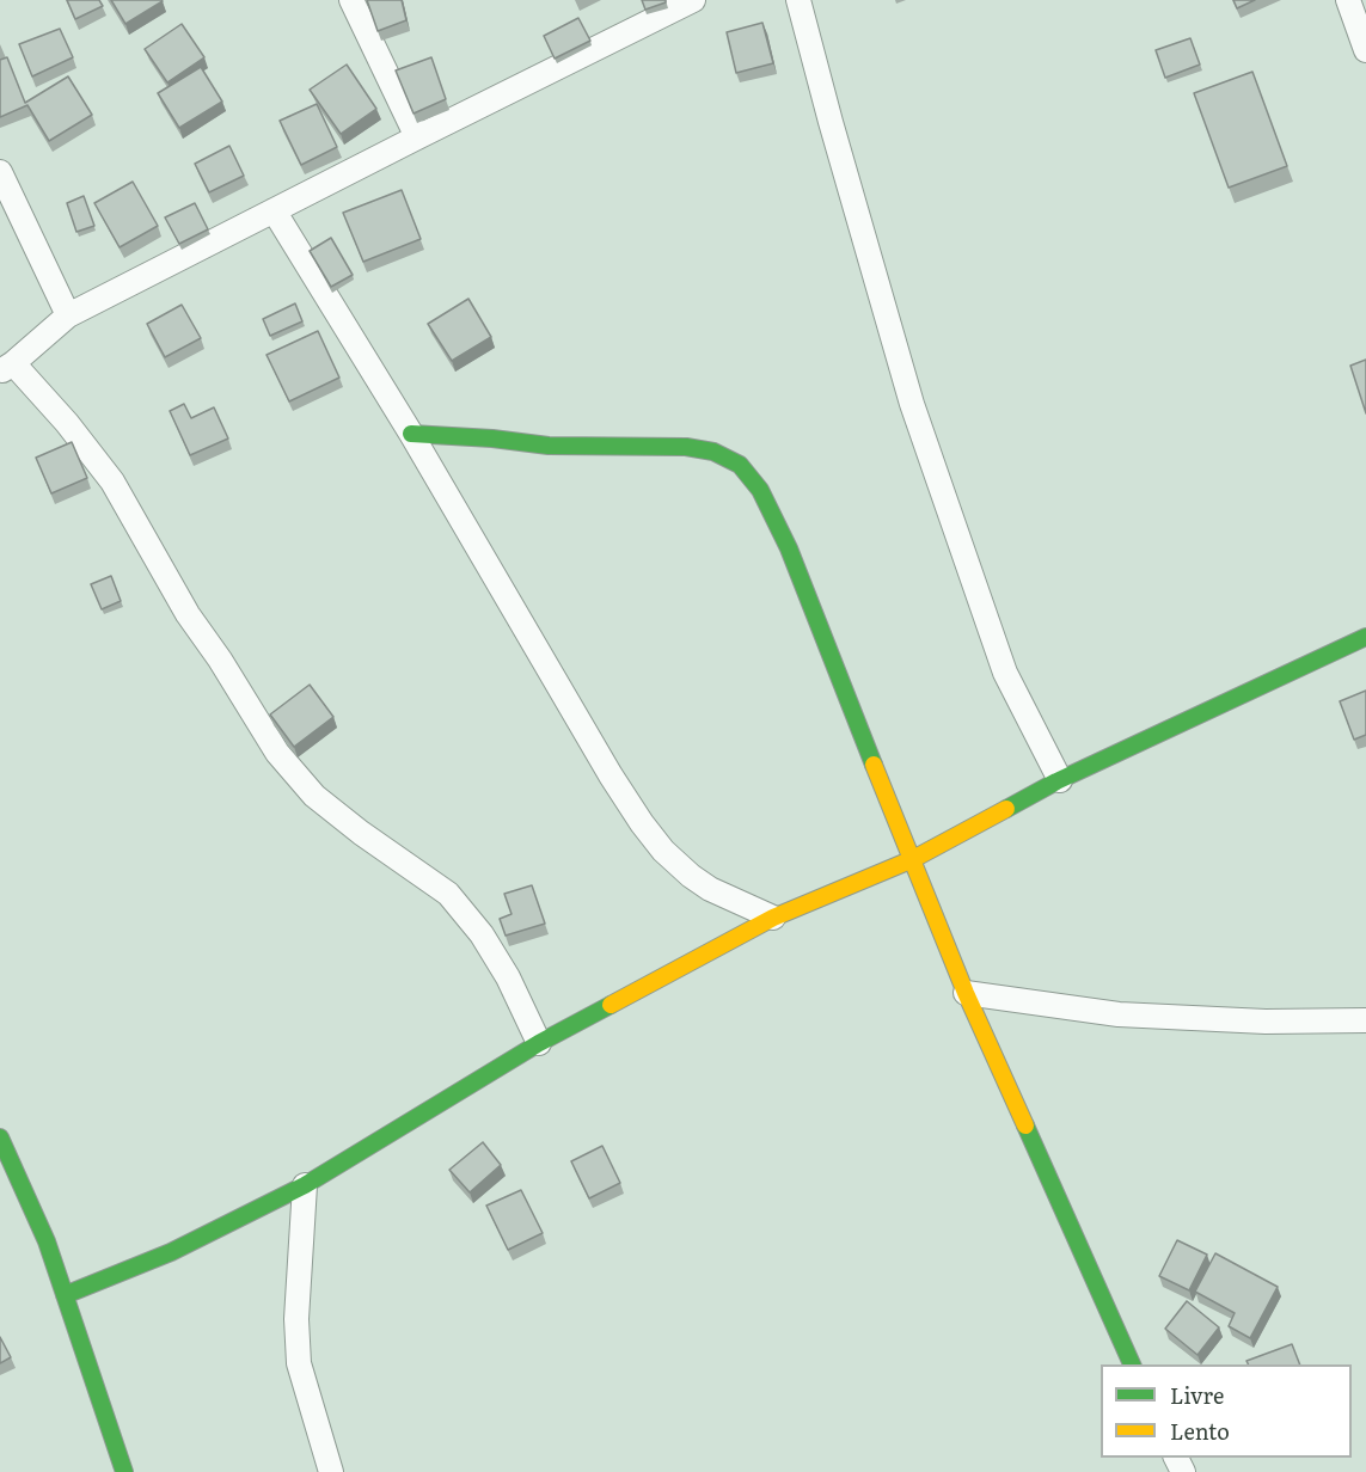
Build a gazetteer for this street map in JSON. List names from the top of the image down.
{
  "legend": ["Livre", "Lento"]
}
